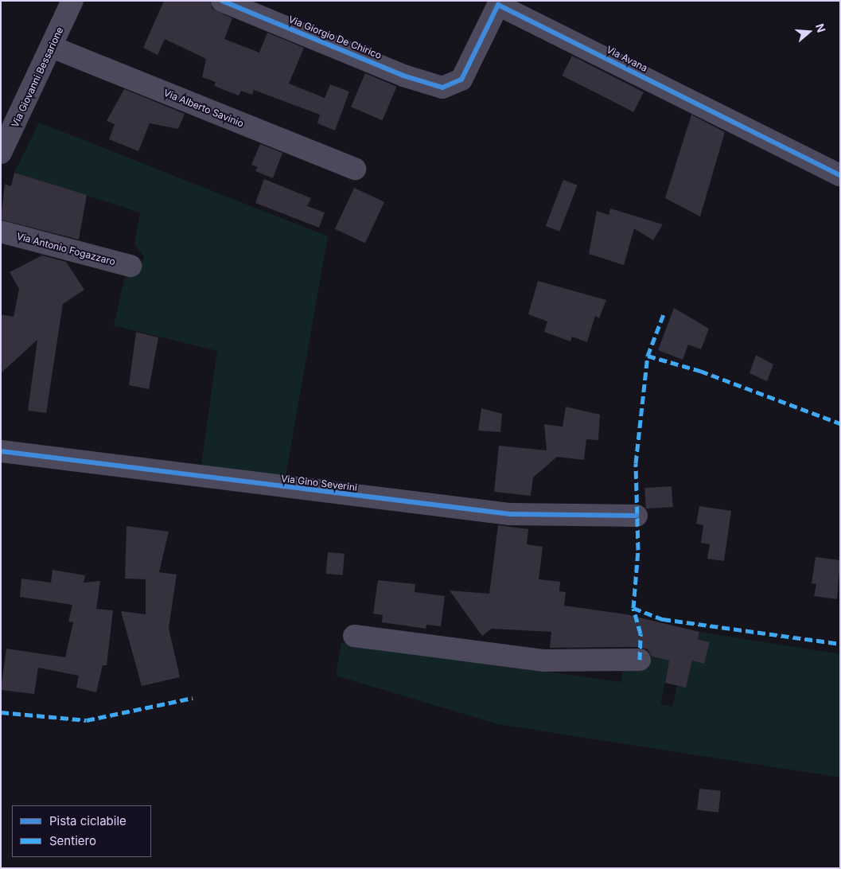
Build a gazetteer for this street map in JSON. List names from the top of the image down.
{
  "streets": {
    "street": [
      "Via Giorgio De Chirico",
      "Via Avana",
      "Via Giovanni Bessarione",
      "Via Alberto Savinio",
      "Via Antonio Fogazzaro",
      "Via Gino Severini"
    ]
  },
  "crossings": [
    ["Via Giorgio De Chirico", "Via Avana"],
    ["Via Giovanni Bessarione", "Via Alberto Savinio"]
  ],
  "legend": ["Pista ciclabile", "Sentiero"],
  "north": "right"
}
